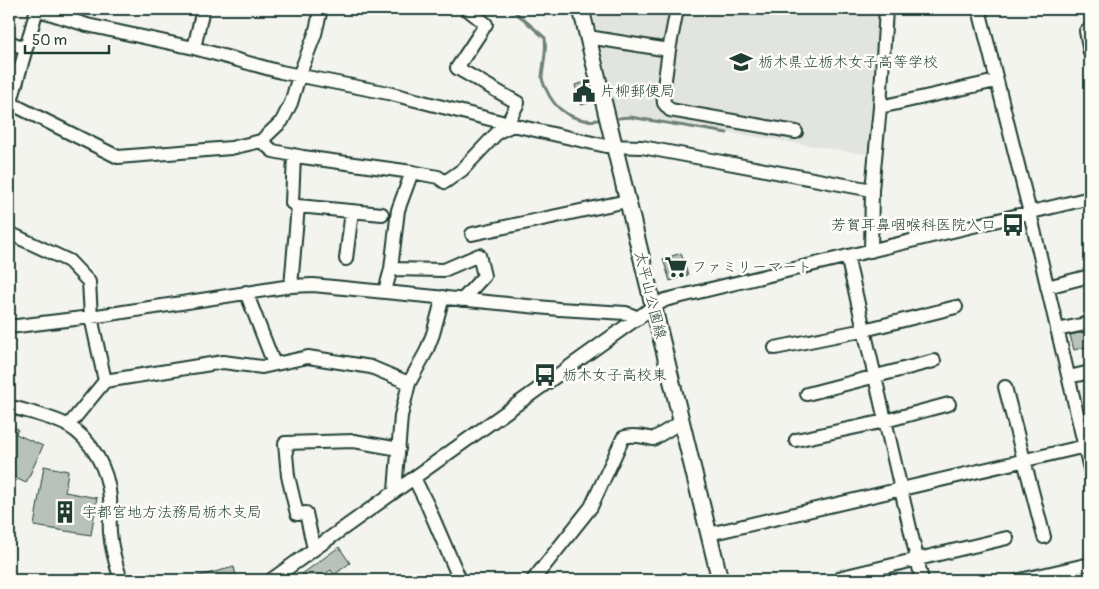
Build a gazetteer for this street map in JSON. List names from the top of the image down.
{
  "streets": {
    "main road": ["太平山公園線"]
  },
  "places": {
    "school or university": ["栃木県立栃木女子高等学校"],
    "public building": ["片柳郵便局"],
    "bus stop": ["芳賀耳鼻咽喉科医院入口", "栃木女子高校東"],
    "supermarket": ["ファミリーマート"],
    "building": ["宇都宮地方法務局栃木支局"]
  },
  "scale_bar": "50 m"
}
